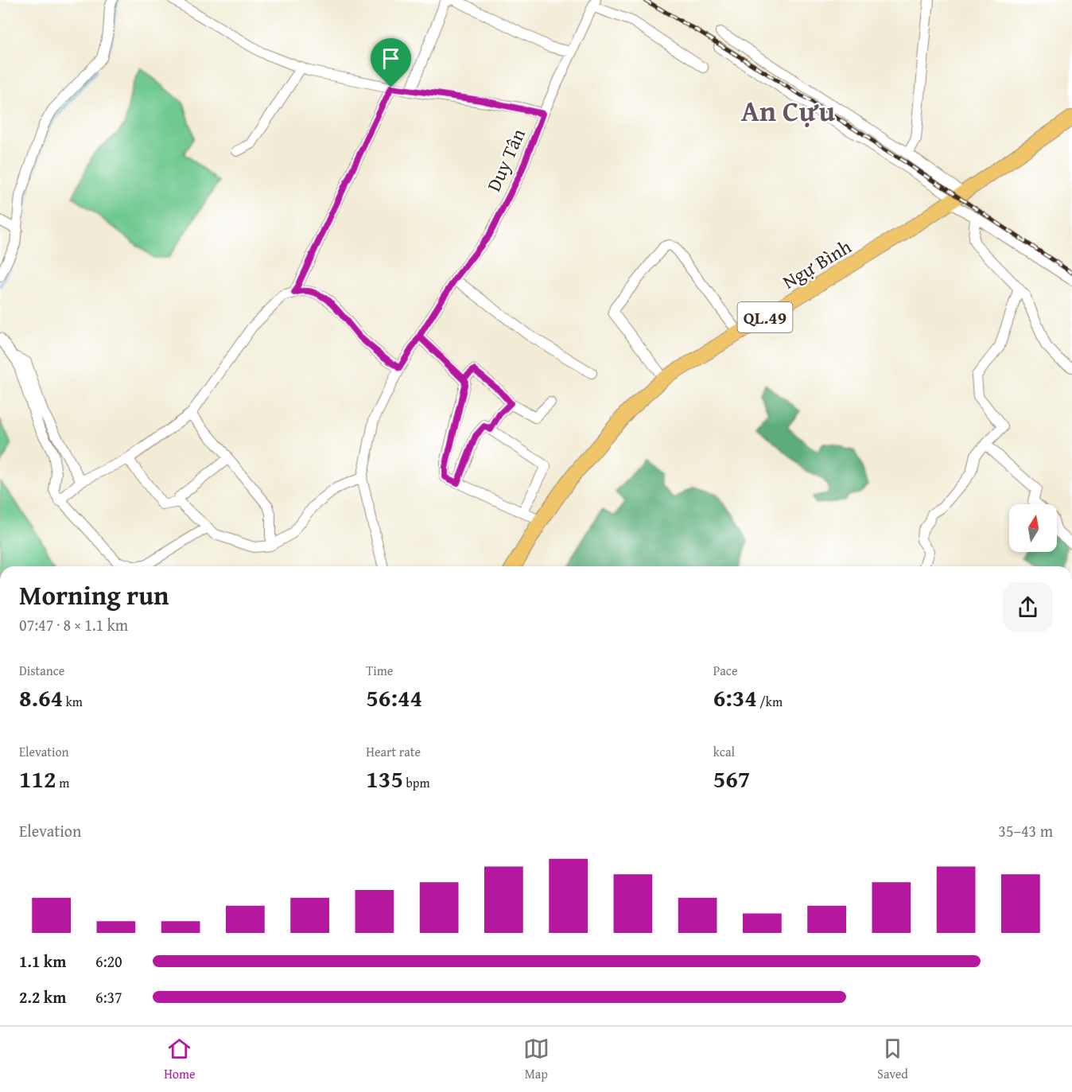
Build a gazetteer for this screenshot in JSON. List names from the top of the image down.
{
  "streets": {
    "highway": ["Ngự Bình", "QL.49"],
    "street": ["Duy Tân"]
  },
  "districts": ["An Cựu"],
  "north": "top",
  "page": {
    "heading": ["Morning run", "07:47 · 8 × 1.1 km"],
    "stats": [
      ["Distance", "8.64 km"],
      ["Time", "56:44"],
      ["Pace", "6:34 /km"],
      ["Elevation", "112 m"],
      ["Heart rate", "135 bpm"],
      ["kcal", "567"]
    ],
    "chart": ["Elevation", "35–43 m"],
    "list": [
      {
        "name": "1.1 km",
        "note": "6:20"
      },
      {
        "name": "2.2 km",
        "note": "6:37"
      }
    ],
    "tabs": ["Home", "Map", "Saved"]
  }
}
